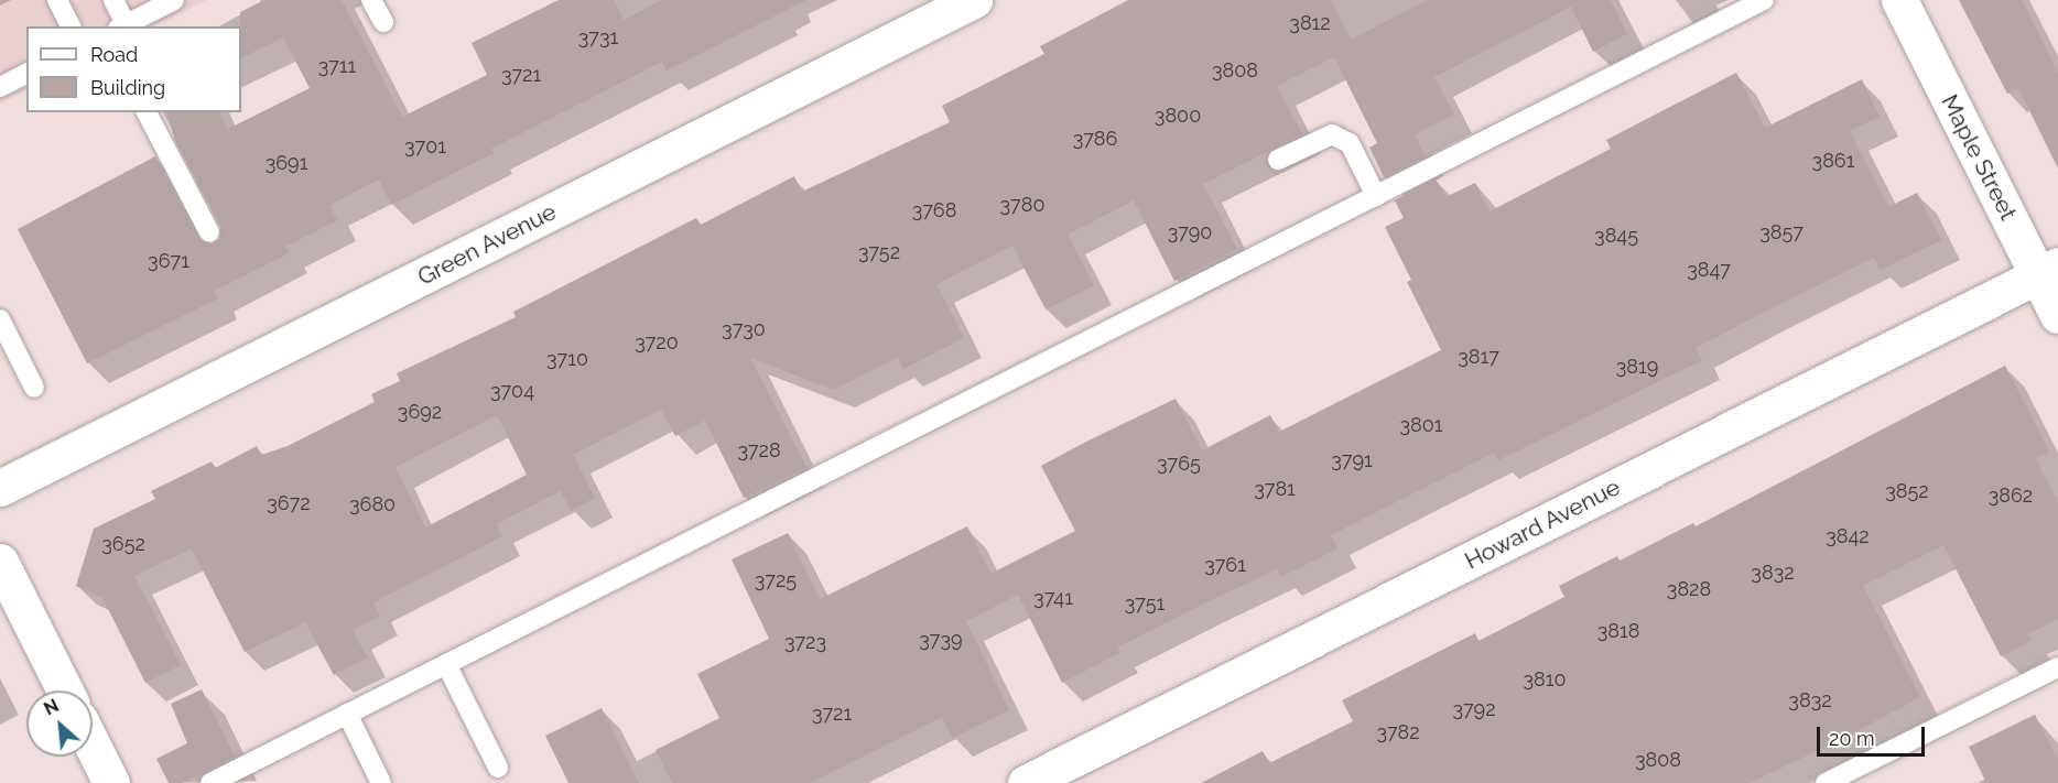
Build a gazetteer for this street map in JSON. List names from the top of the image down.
{
  "streets": {
    "street": ["Maple Street", "Green Avenue", "Howard Avenue"]
  },
  "crossings": [
    ["Maple Street", "Howard Avenue"]
  ],
  "house_numbers": [
    "3812",
    "3731",
    "3711",
    "3808",
    "3721",
    "3800",
    "3786",
    "3701",
    "3861",
    "3691",
    "3780",
    "3768",
    "3790",
    "3857",
    "3845",
    "3752",
    "3671",
    "3847",
    "3730",
    "3720",
    "3817",
    "3710",
    "3819",
    "3704",
    "3692",
    "3801",
    "3728",
    "3791",
    "3765",
    "3781",
    "3852",
    "3862",
    "3672",
    "3680",
    "3842",
    "3652",
    "3761",
    "3832",
    "3725",
    "3828",
    "3741",
    "3751",
    "3818",
    "3739",
    "3723",
    "3810",
    "3832",
    "3792",
    "3721",
    "3782",
    "3808"
  ],
  "legend": ["Road", "Building"],
  "scale_bar": "20 m",
  "north": "top left"
}
